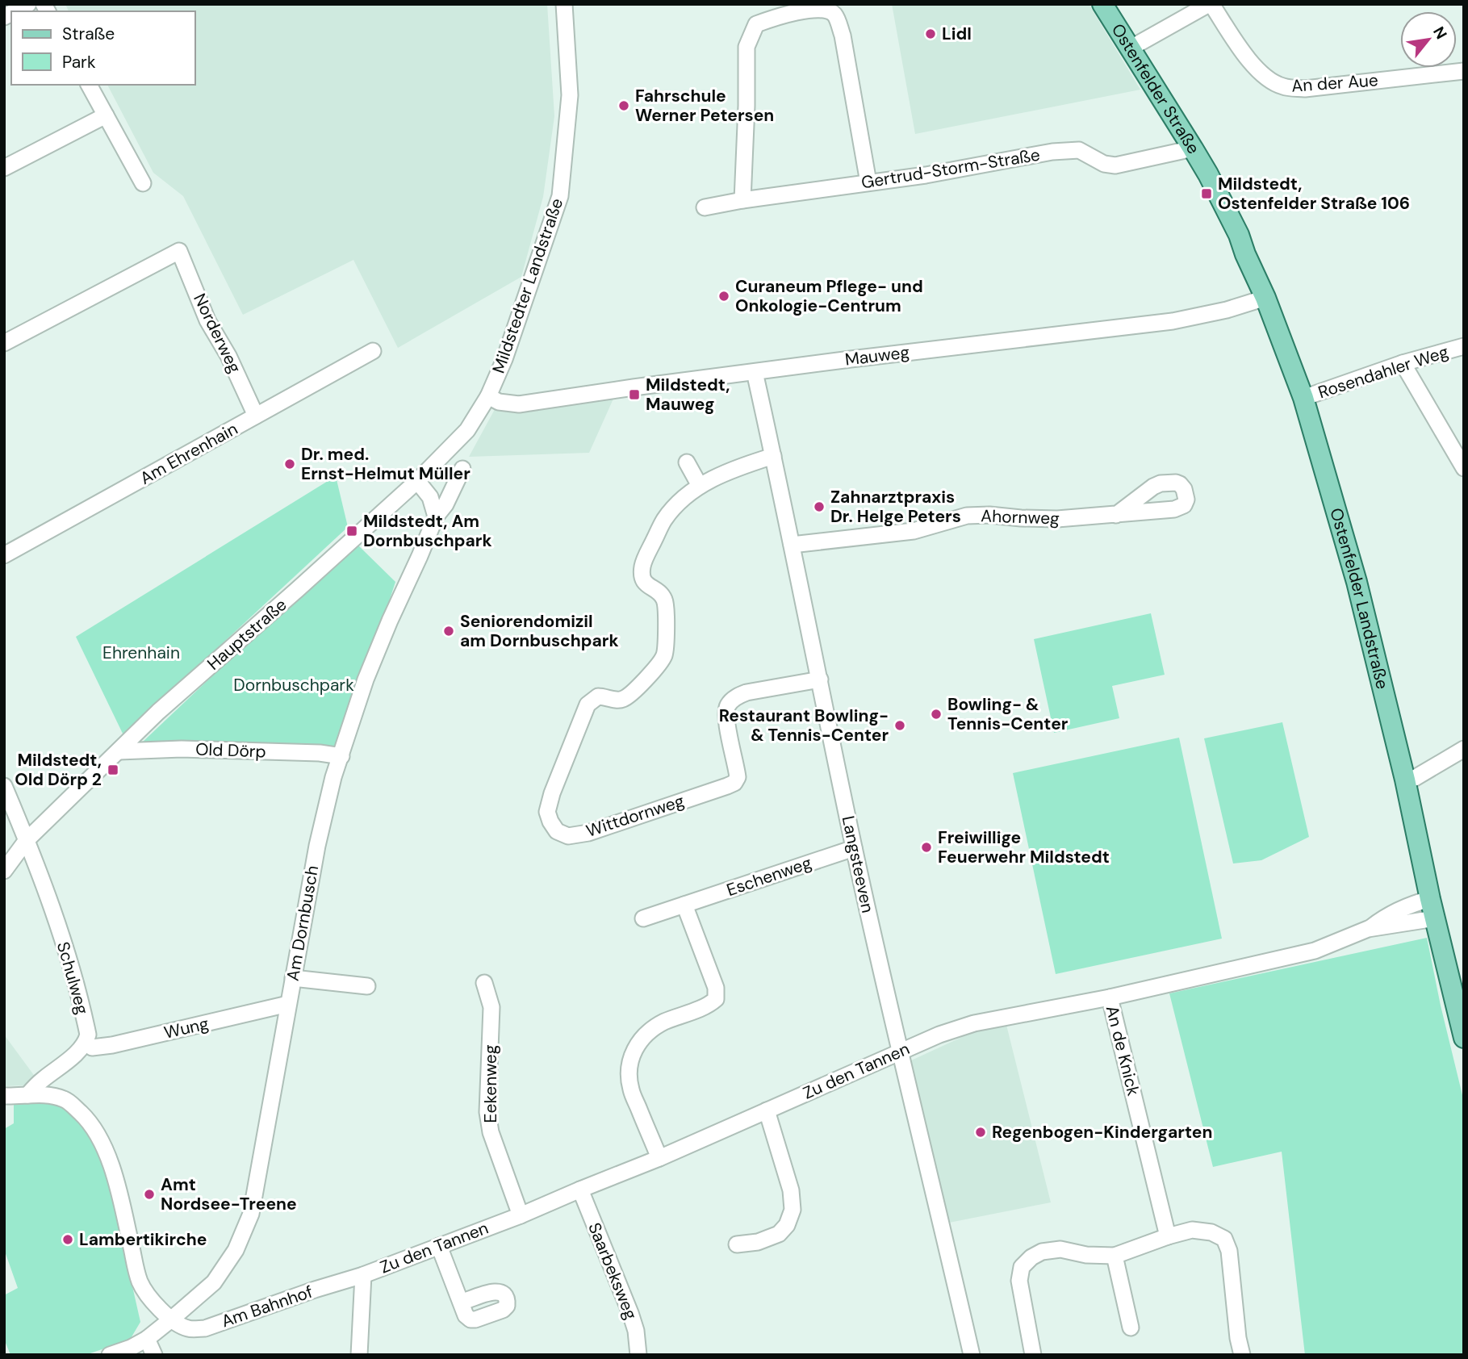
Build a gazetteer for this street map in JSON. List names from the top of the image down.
{
  "streets": {
    "main road": ["Ostenfelder Straße", "Ostenfelder Landstraße"],
    "street": [
      "An der Aue",
      "Gertrud-Storm-Straße",
      "Mildstedter Landstraße",
      "Norderweg",
      "Mauweg",
      "Rosendahler Weg",
      "Am Ehrenhain",
      "Ahornweg",
      "Hauptstraße",
      "Old Dörp",
      "Wittdornweg",
      "Langsteeven",
      "Eschenweg",
      "Am Dornbusch",
      "Schulweg",
      "Wung",
      "An de Knick",
      "Zu den Tannen",
      "Eekenweg",
      "Saarbeksweg",
      "Am Bahnhof"
    ]
  },
  "crossings": [
    ["Ostenfelder Straße", "Gertrud-Storm-Straße"],
    ["Ostenfelder Straße", "Ostenfelder Landstraße"],
    ["Mildstedter Landstraße", "Mauweg"],
    ["Mildstedter Landstraße", "Hauptstraße"],
    ["Norderweg", "Am Ehrenhain"],
    ["Mauweg", "Ostenfelder Landstraße"],
    ["Mauweg", "Hauptstraße"],
    ["Mauweg", "Langsteeven"],
    ["Rosendahler Weg", "Ostenfelder Landstraße"],
    ["Ahornweg", "Langsteeven"],
    ["Ostenfelder Landstraße", "Zu den Tannen"],
    ["Hauptstraße", "Old Dörp"],
    ["Hauptstraße", "Schulweg"],
    ["Old Dörp", "Am Dornbusch"],
    ["Wittdornweg", "Langsteeven"],
    ["Langsteeven", "Eschenweg"],
    ["Langsteeven", "Zu den Tannen"],
    ["Am Dornbusch", "Wung"],
    ["Am Dornbusch", "Am Bahnhof"],
    ["Schulweg", "Wung"],
    ["An de Knick", "Zu den Tannen"],
    ["Zu den Tannen", "Eekenweg"],
    ["Zu den Tannen", "Saarbeksweg"],
    ["Zu den Tannen", "Am Bahnhof"]
  ],
  "parks": ["Ehrenhain", "Dornbuschpark"],
  "places": {
    "other": [
      "Lidl",
      "Fahrschule Werner Petersen",
      "Curaneum Pflege- und Onkologie-Centrum",
      "Dr. med. Ernst-Helmut Müller",
      "Zahnarztpraxis Dr. Helge Peters",
      "Seniorendomizil am Dornbuschpark",
      "Bowling- & Tennis-Center",
      "Restaurant Bowling- & Tennis-Center",
      "Freiwillige Feuerwehr Mildstedt",
      "Regenbogen-Kindergarten",
      "Amt Nordsee-Treene",
      "Lambertikirche"
    ],
    "transit": [
      "Mildstedt, Ostenfelder Straße 106",
      "Mildstedt, Mauweg",
      "Mildstedt, Am Dornbuschpark",
      "Mildstedt, Old Dörp 2"
    ]
  },
  "legend": ["Straße", "Park"],
  "north": "top right"
}
